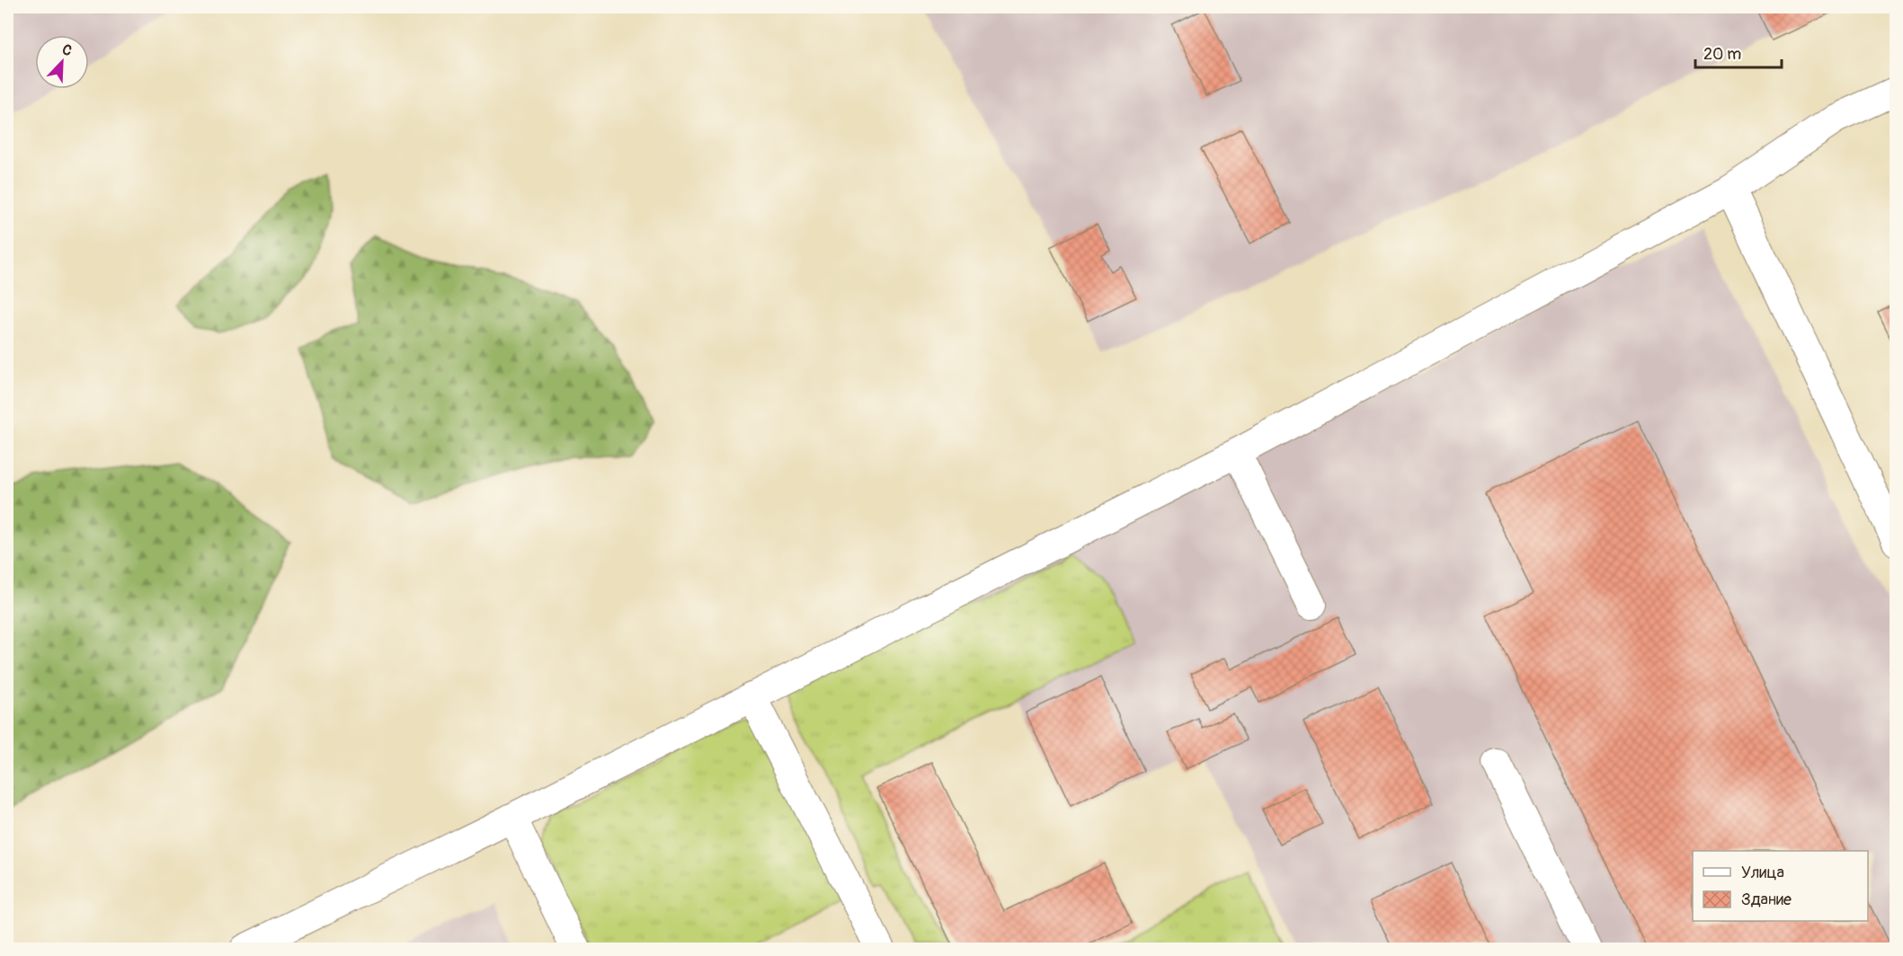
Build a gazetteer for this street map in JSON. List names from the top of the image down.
{
  "legend": ["Улица", "Здание"],
  "scale_bar": "20 m",
  "north": "top right"
}
